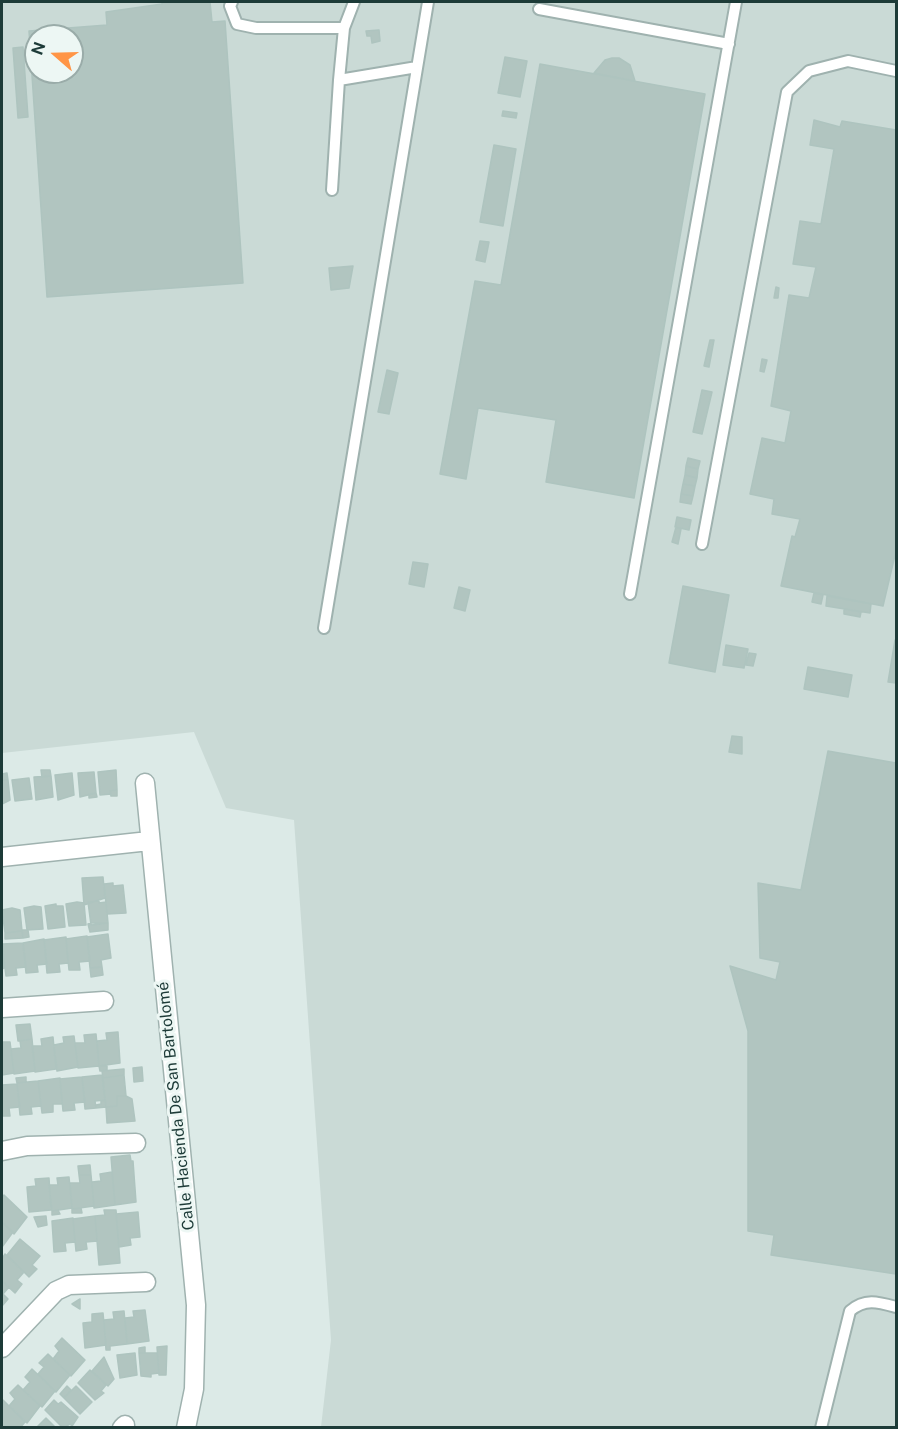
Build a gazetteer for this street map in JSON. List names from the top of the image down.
{
  "streets": {
    "street": ["Calle Hacienda De San Bartolomé"]
  },
  "north": "left"
}
